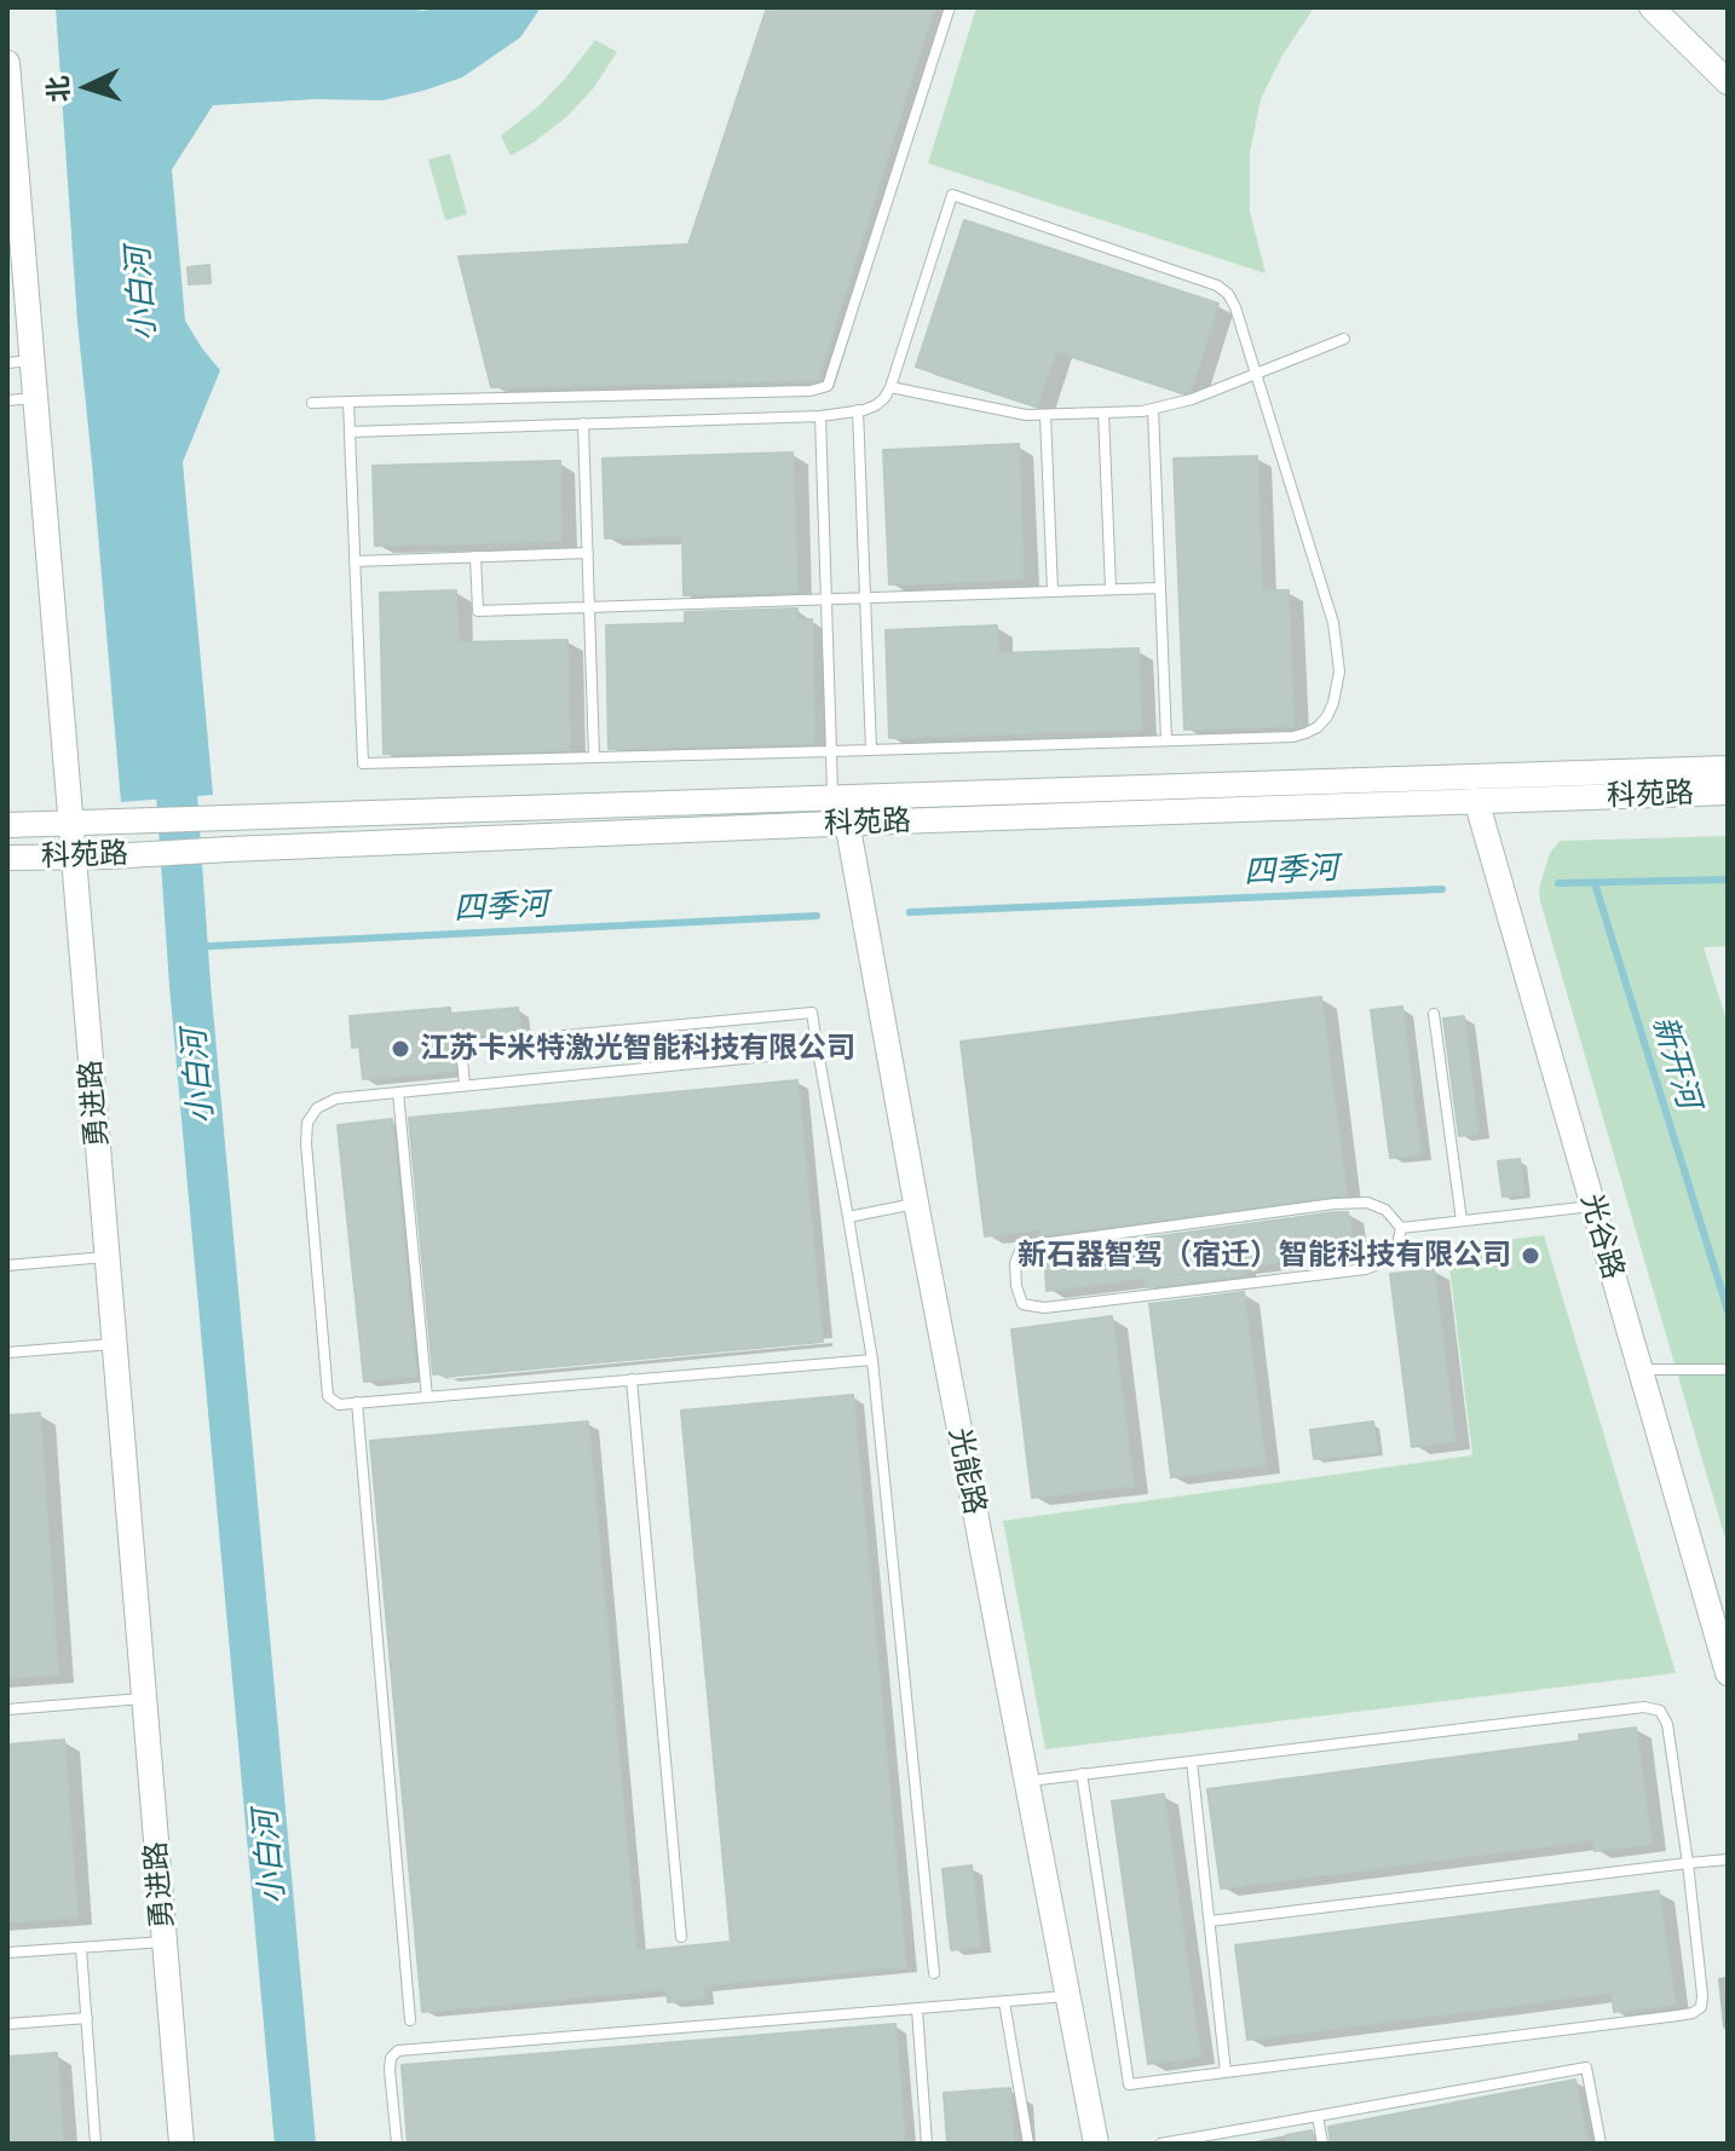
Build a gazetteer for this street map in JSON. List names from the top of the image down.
{
  "streets": {
    "street": [
      "科苑路",
      "勇进路",
      "光谷路",
      "光能路"
    ]
  },
  "crossings": [
    ["科苑路", "勇进路"],
    ["科苑路", "光谷路"],
    ["科苑路", "光能路"]
  ],
  "water": ["小白河", "四季河", "新开河"],
  "places": ["江苏卡米特激光智能科技有限公司", "新石器智驾（宿迁）智能科技有限公司"],
  "north": "left"
}
